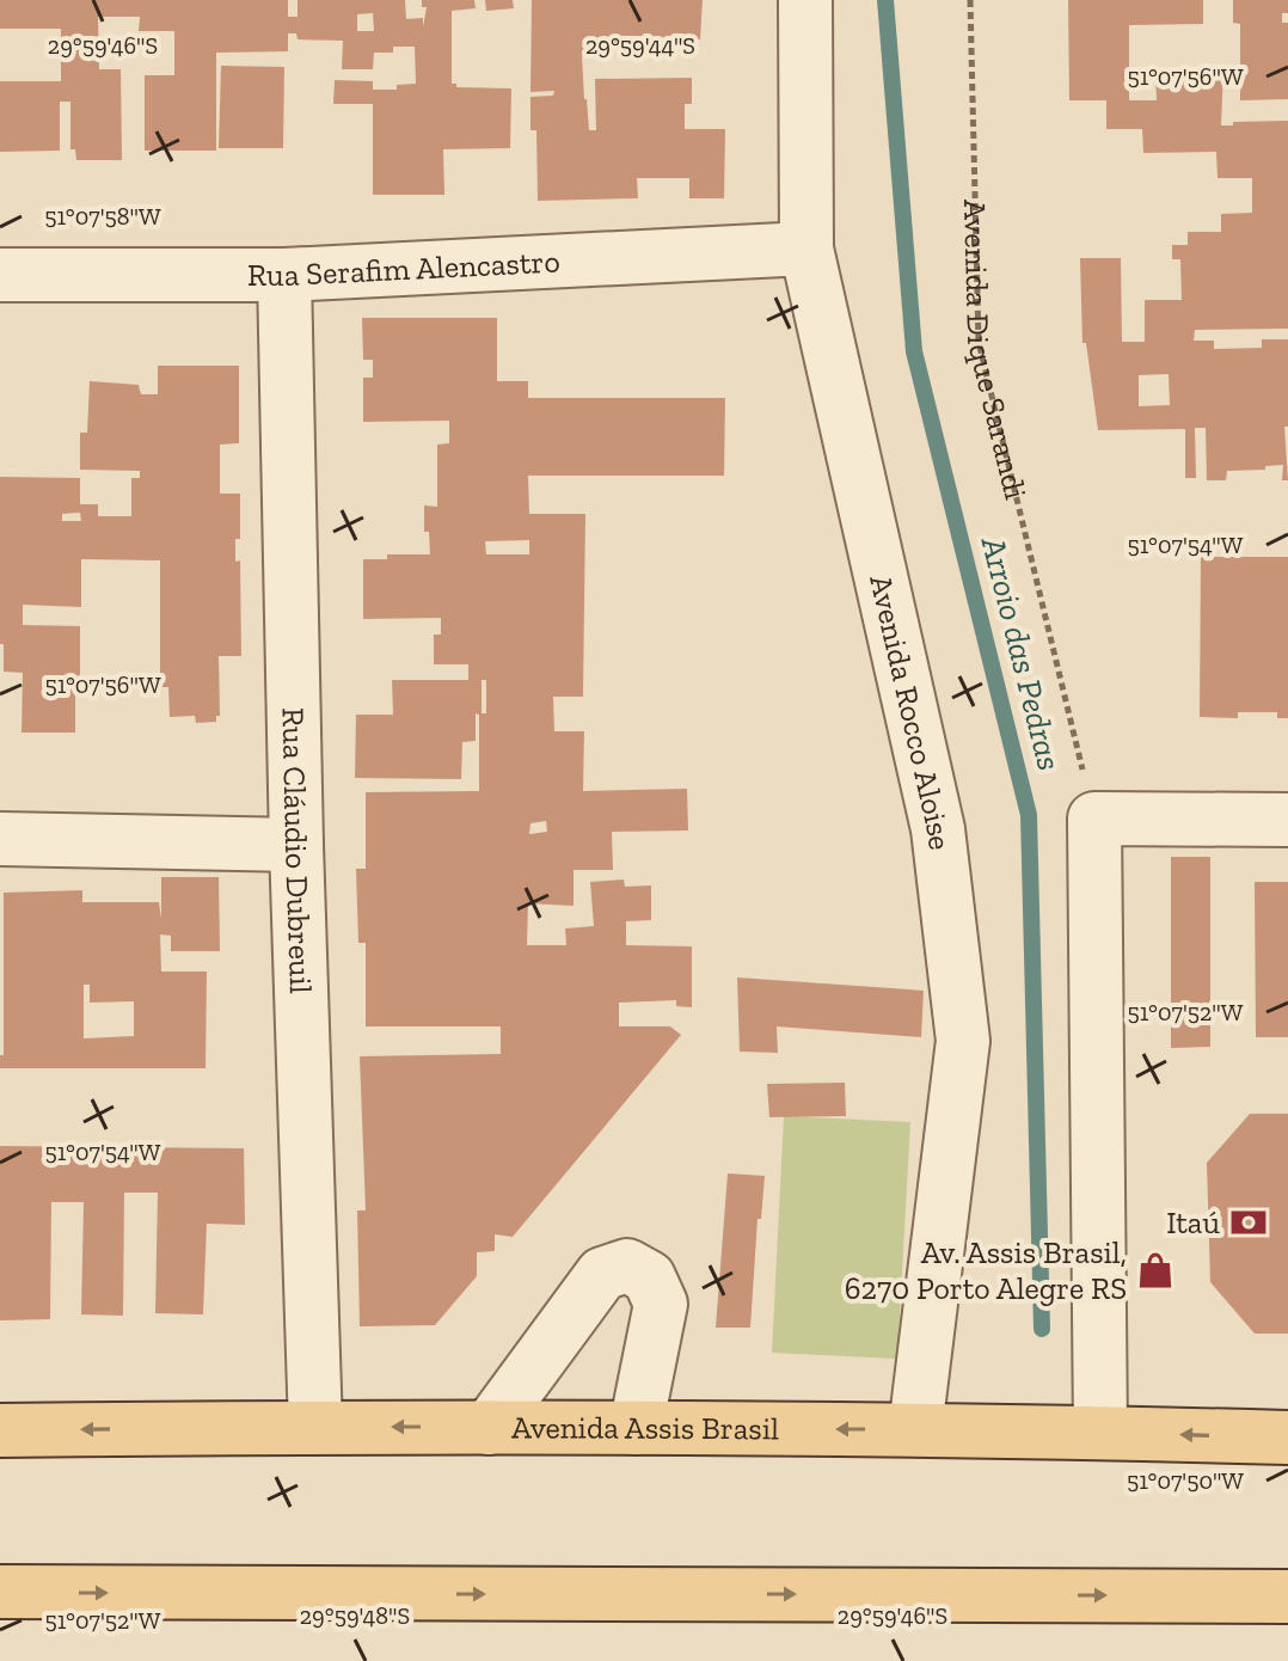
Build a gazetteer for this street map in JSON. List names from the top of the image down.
{
  "streets": {
    "main road": ["Avenida Assis Brasil"],
    "street": ["Rua Serafim Alencastro", "Avenida Rocco Aloise", "Rua Cláudio Dubreuil"],
    "path": ["Avenida Dique Sarandi"]
  },
  "crossings": [
    ["Rua Serafim Alencastro", "Avenida Rocco Aloise"],
    ["Rua Serafim Alencastro", "Rua Cláudio Dubreuil"],
    ["Avenida Rocco Aloise", "Avenida Assis Brasil"],
    ["Rua Cláudio Dubreuil", "Avenida Assis Brasil"]
  ],
  "water": ["Arroio das Pedras"],
  "places": {
    "bank": ["Itaú"],
    "shop": ["Av. Assis Brasil, 6270 Porto Alegre RS"]
  },
  "coordinates": [
    "29°59'46\"S",
    "29°59'44\"S",
    "51°07'56\"W",
    "51°07'58\"W",
    "51°07'54\"W",
    "51°07'52\"W",
    "51°07'50\"W",
    "29°59'48\"S"
  ]
}
